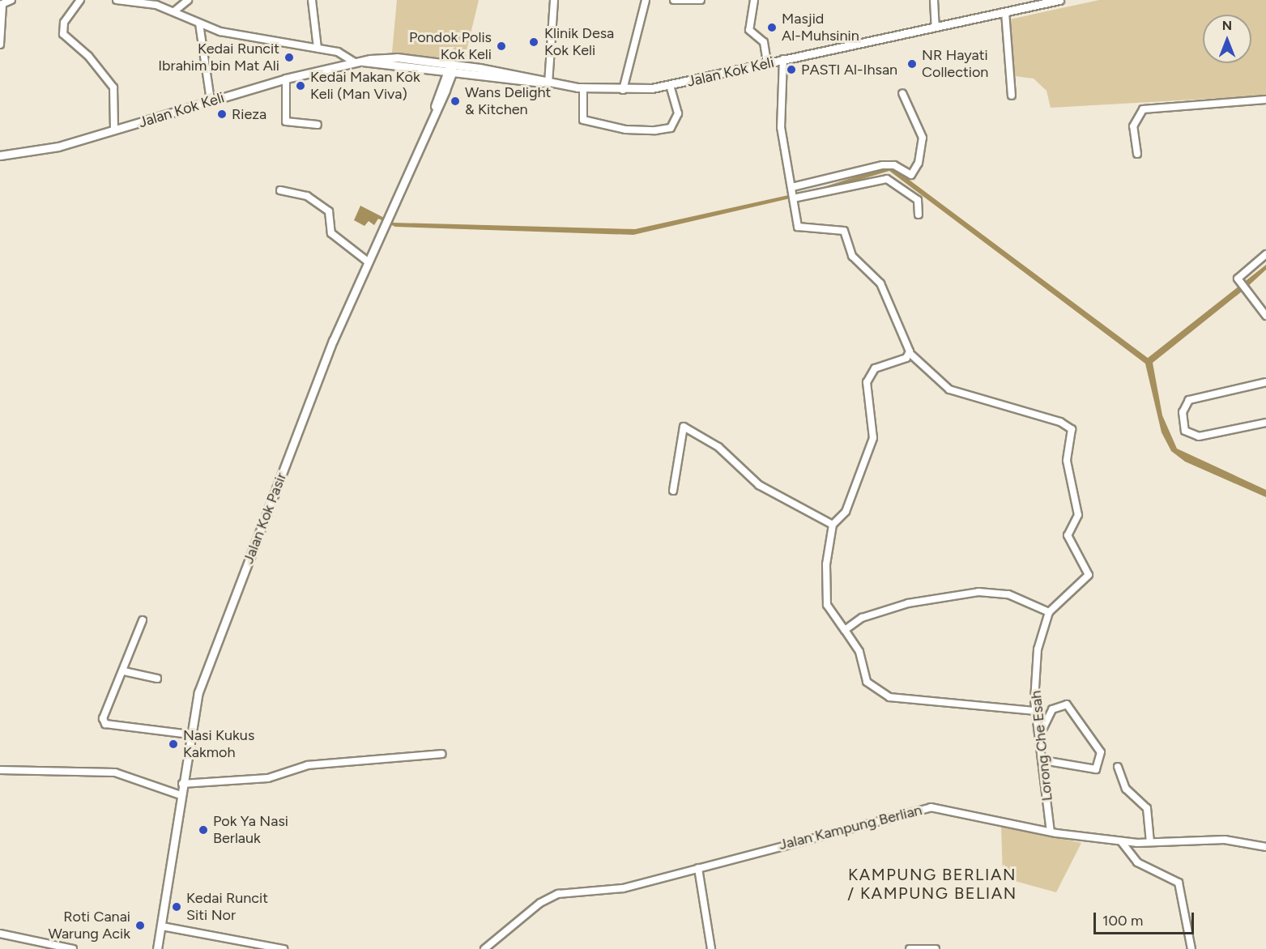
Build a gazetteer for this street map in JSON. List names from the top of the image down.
{
  "streets": {
    "street": [
      "Jalan Kok Keli",
      "Jalan Kok Pasir",
      "Lorong Che Esah",
      "Jalan Kampung Berlian"
    ]
  },
  "crossings": [
    ["Jalan Kok Keli", "Jalan Kok Pasir"],
    ["Lorong Che Esah", "Jalan Kampung Berlian"]
  ],
  "districts": ["KAMPUNG BERLIAN / KAMPUNG BELIAN"],
  "places": [
    "Masjid Al-Muhsinin",
    "Klinik Desa Kok Keli",
    "Pondok Polis Kok Keli",
    "Kedai Runcit Ibrahim bin Mat Ali",
    "NR Hayati Collection",
    "PASTI Al-Ihsan",
    "Kedai Makan Kok Keli (Man Viva)",
    "Wans Delight & Kitchen",
    "Rieza",
    "Nasi Kukus Kakmoh",
    "Pok Ya Nasi Berlauk",
    "Kedai Runcit Siti Nor",
    "Roti Canai Warung Acik"
  ],
  "scale_bar": "100 m",
  "north": "top"
}
